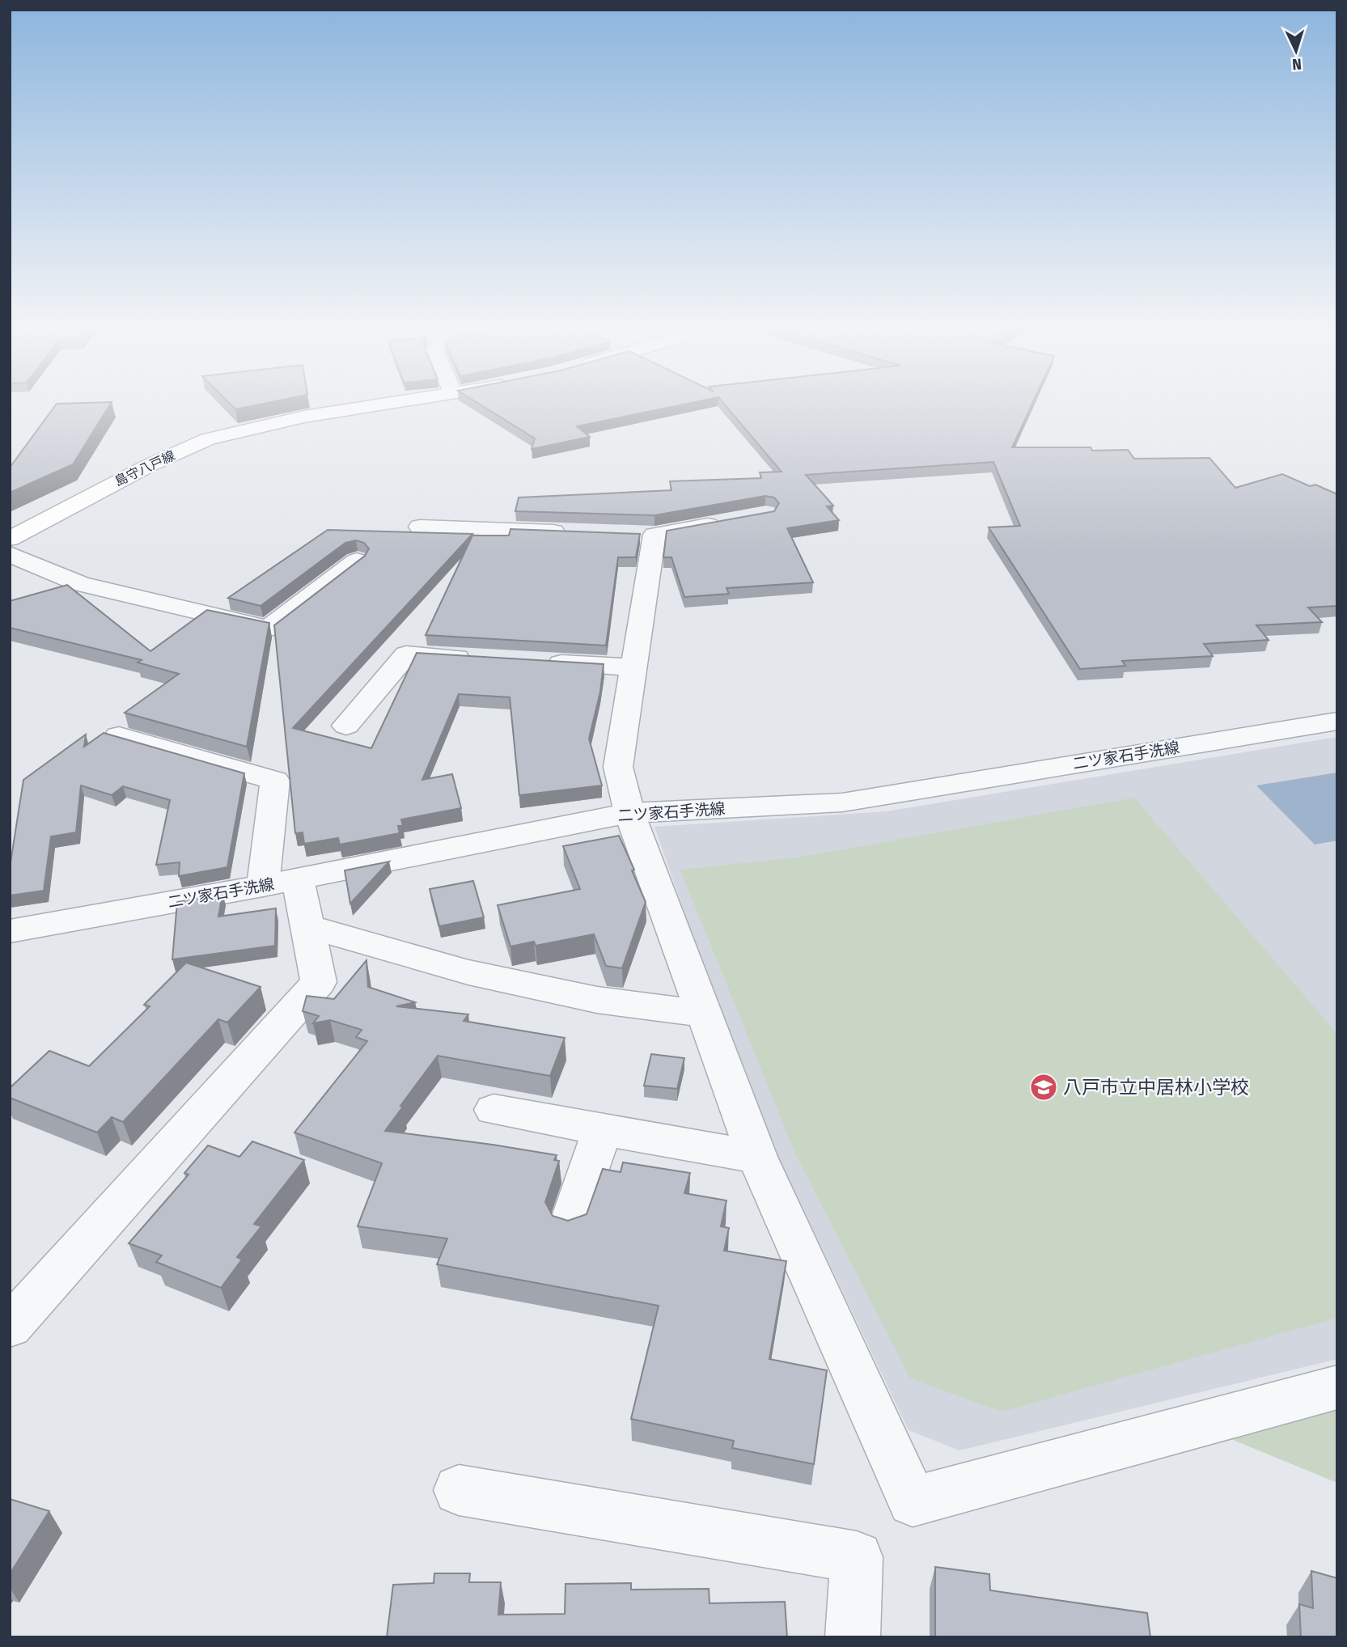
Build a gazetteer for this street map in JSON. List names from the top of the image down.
{
  "streets": {
    "main road": ["島守八戸線"],
    "street": ["二ツ家石手洗線"]
  },
  "places": {
    "school or university": ["八戸市立中居林小学校"]
  },
  "north": "bottom"
}
